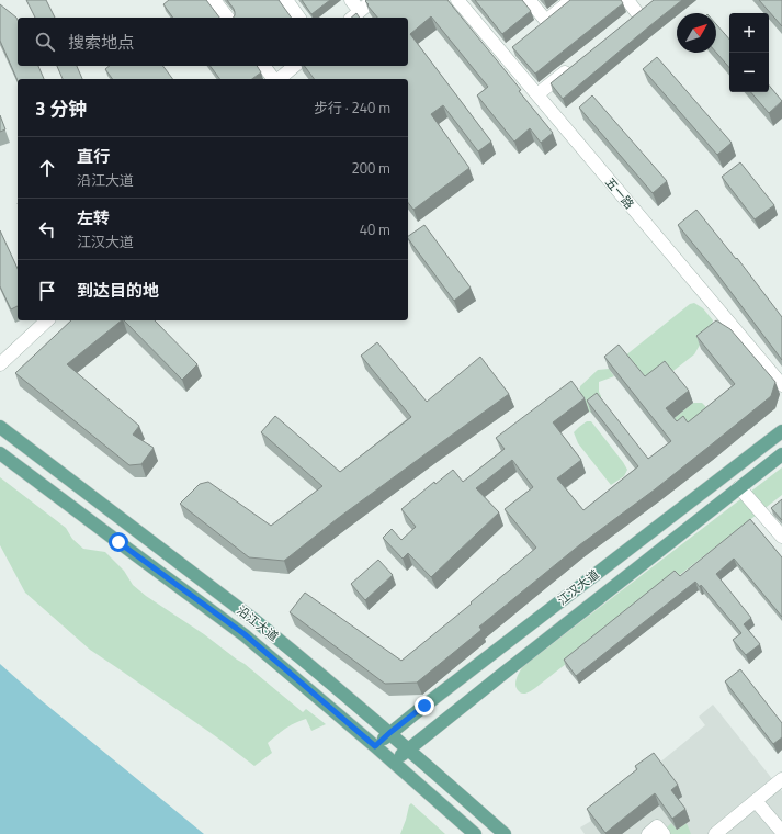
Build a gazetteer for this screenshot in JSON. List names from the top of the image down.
{
  "streets": {
    "main road": ["江汉大道", "沿江大道"],
    "street": ["五一路"]
  },
  "crossings": [
    ["江汉大道", "沿江大道"]
  ],
  "north": "top right",
  "page": {
    "map_buttons": ["+", "−"],
    "search": "搜索地点",
    "heading": ["3 分钟", "步行 · 240 m"],
    "list": [
      ["直行", "沿江大道", "200 m"],
      ["左转", "江汉大道", "40 m"],
      "到达目的地"
    ]
  }
}
